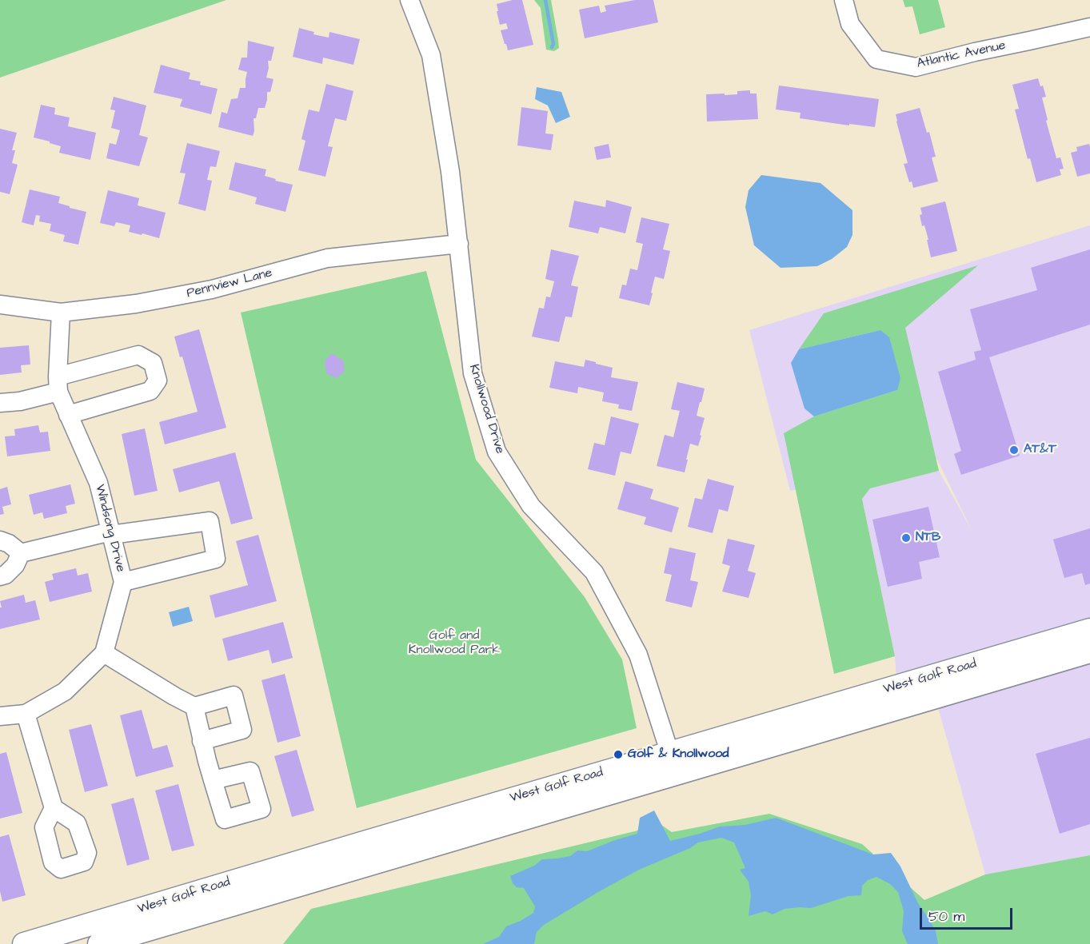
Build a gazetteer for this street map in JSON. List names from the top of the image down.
{
  "streets": {
    "main road": ["West Golf Road"],
    "street": [
      "Atlantic Avenue",
      "Pennview Lane",
      "Knollwood Drive",
      "Windsong Drive"
    ]
  },
  "crossings": [
    ["Pennview Lane", "Knollwood Drive"],
    ["Pennview Lane", "Windsong Drive"],
    ["Knollwood Drive", "West Golf Road"]
  ],
  "parks": ["Golf and Knollwood Park"],
  "places": ["AT&T", "NTB", "Golf & Knollwood"],
  "scale_bar": "50 m"
}
